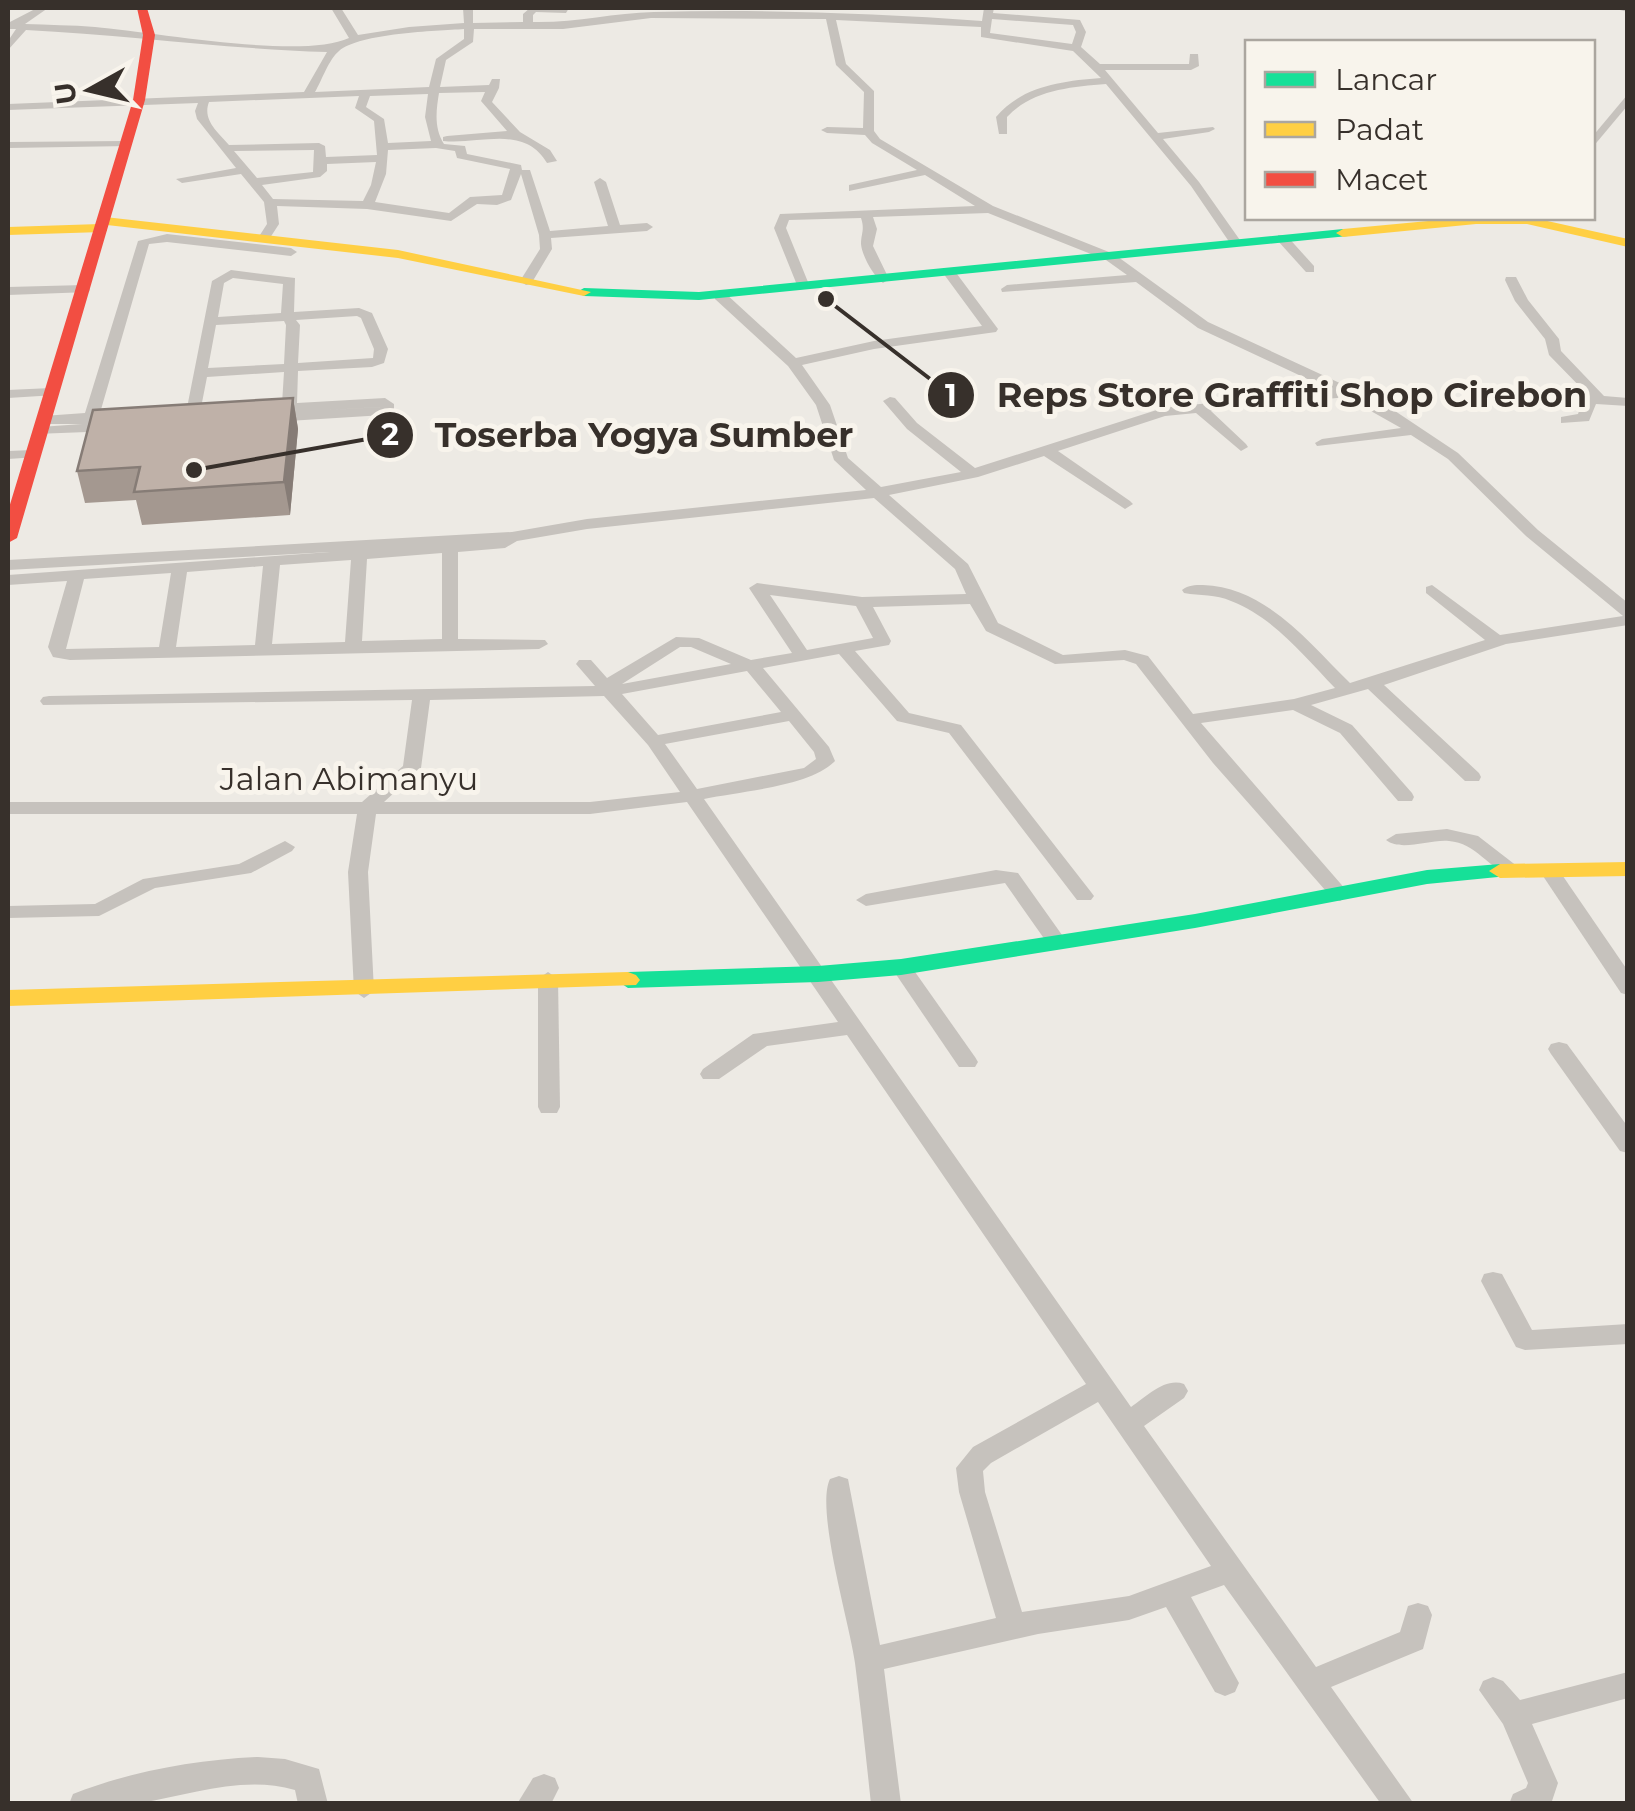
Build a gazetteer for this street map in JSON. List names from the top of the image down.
{
  "streets": {
    "street": ["Jalan Abimanyu"]
  },
  "places": ["Reps Store Graffiti Shop Cirebon", "Toserba Yogya Sumber"],
  "legend": ["Lancar", "Padat", "Macet"],
  "north": "left"
}
